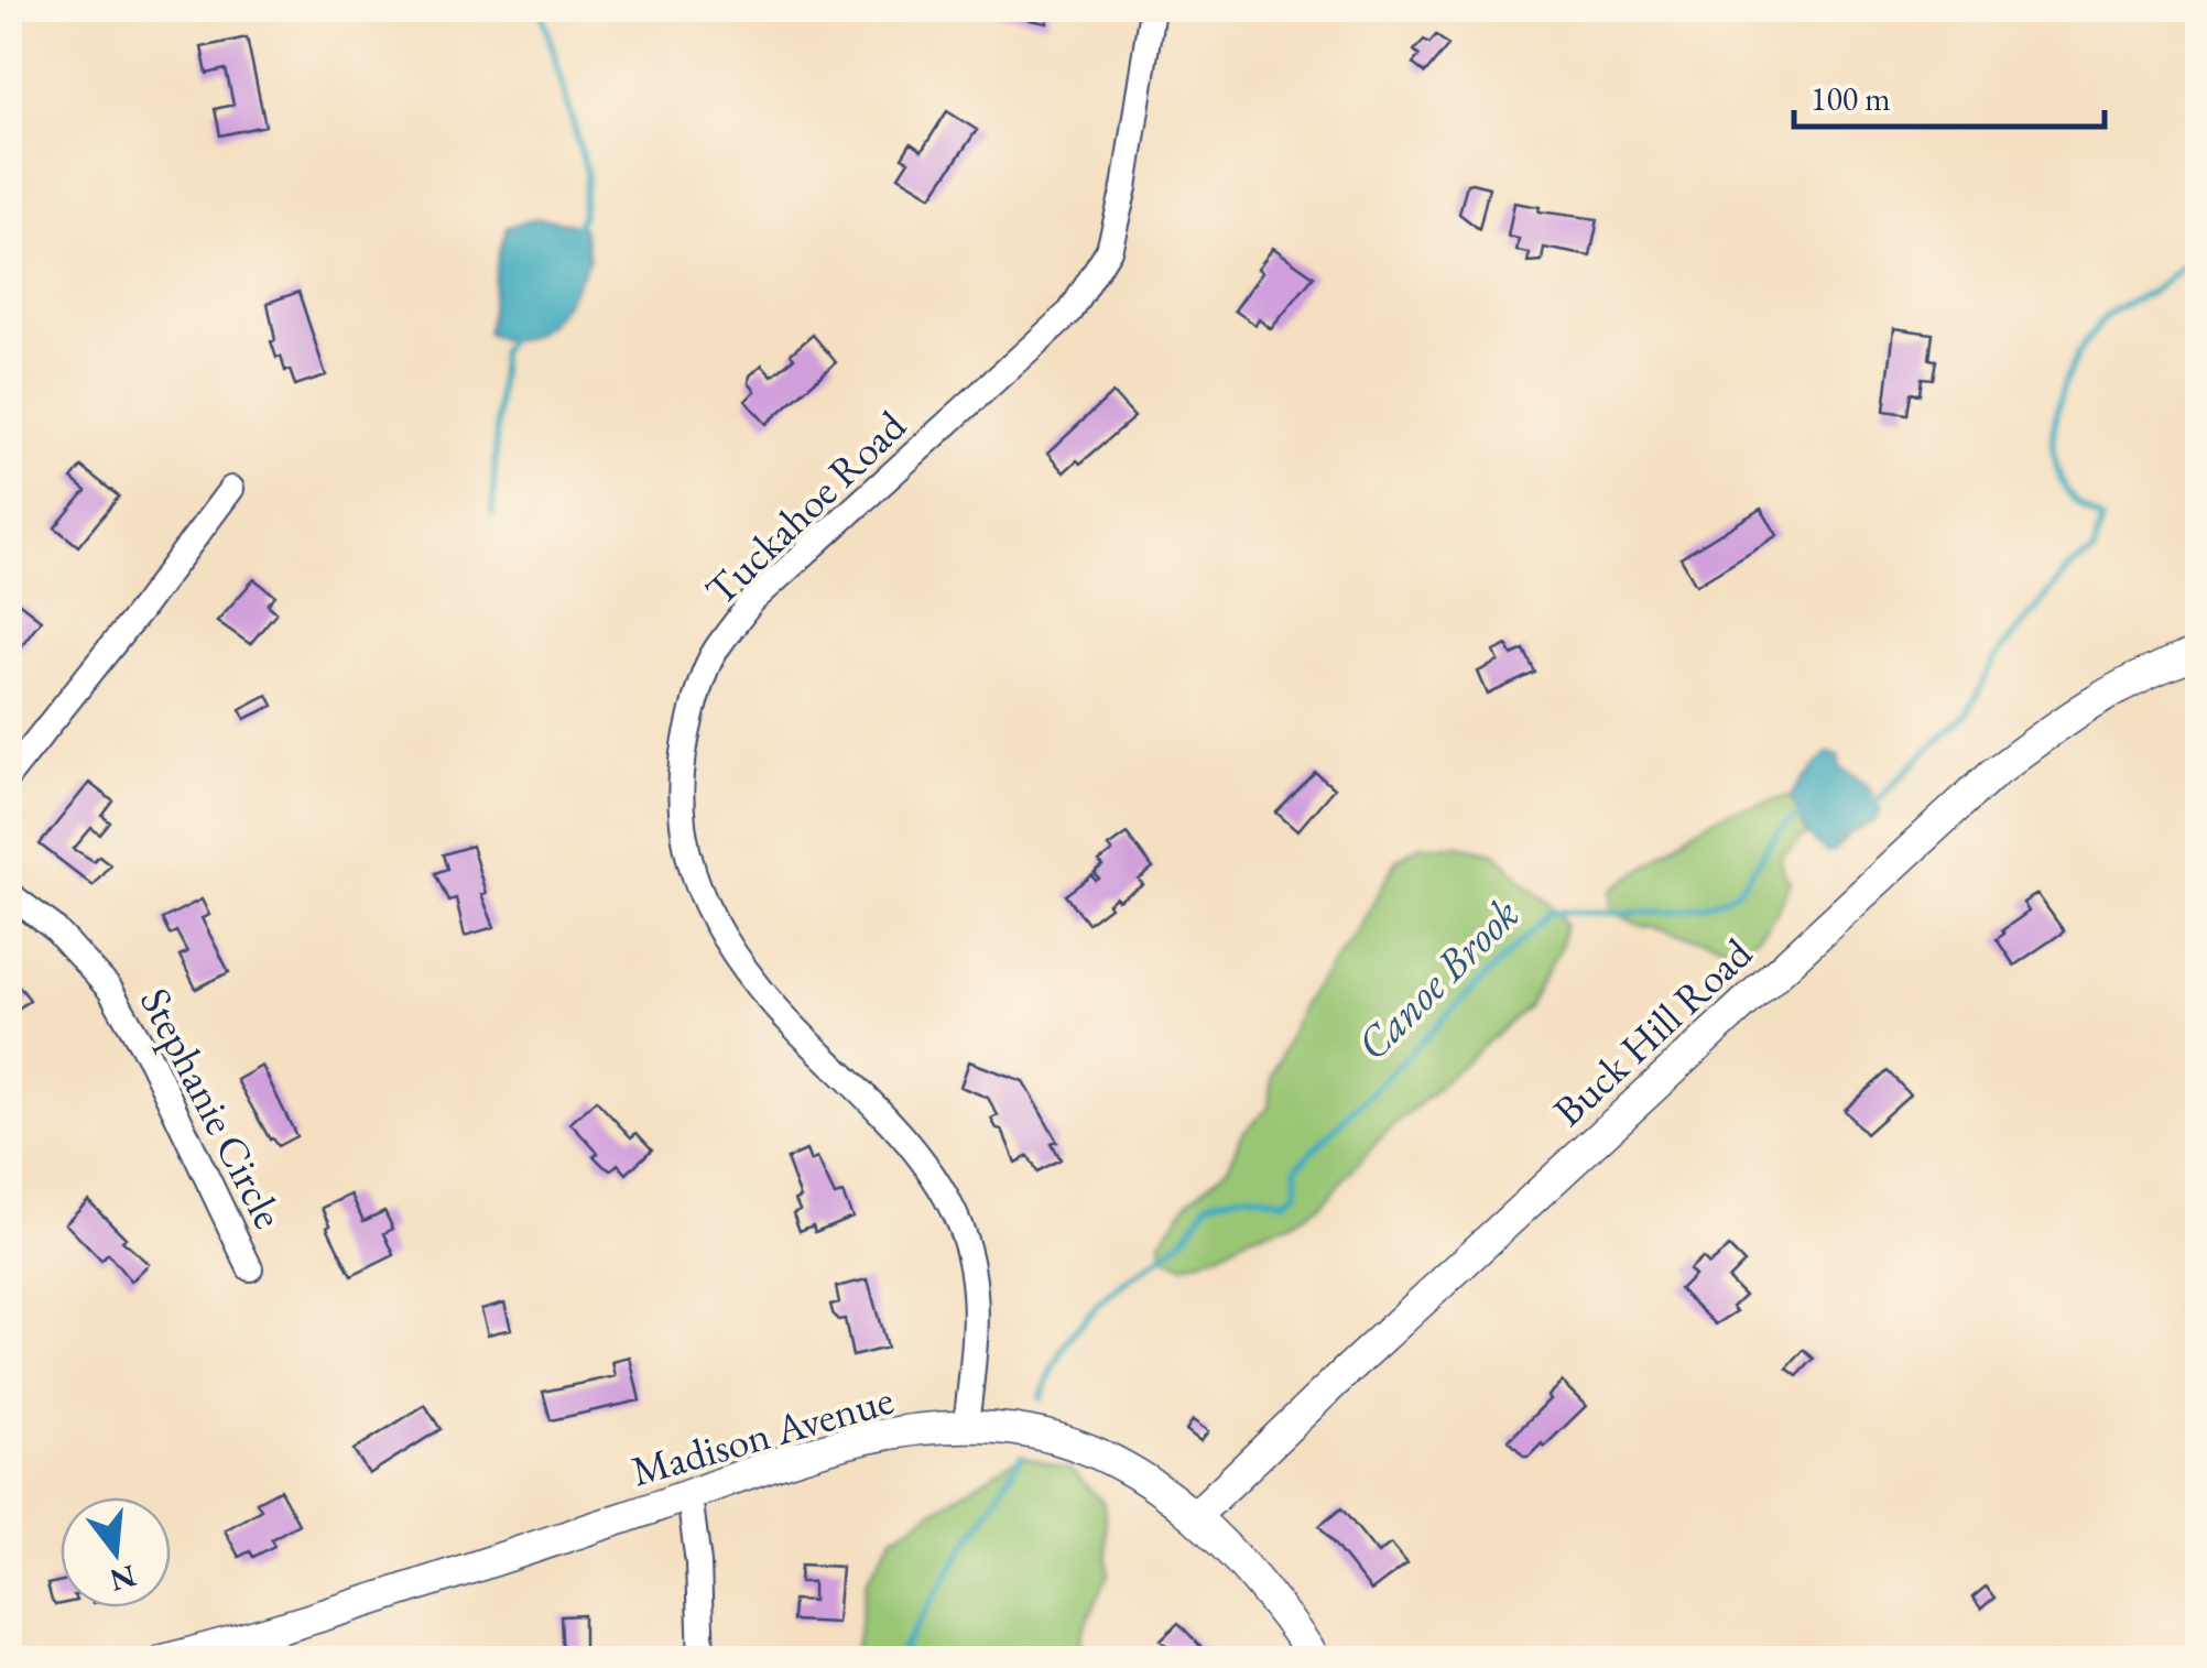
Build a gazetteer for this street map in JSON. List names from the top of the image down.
{
  "streets": {
    "street": [
      "Tuckahoe Road",
      "Buck Hill Road",
      "Stephanie Circle",
      "Madison Avenue"
    ]
  },
  "crossings": [
    ["Tuckahoe Road", "Madison Avenue"],
    ["Buck Hill Road", "Madison Avenue"]
  ],
  "water": ["Canoe Brook"],
  "scale_bar": "100 m",
  "north": "bottom"
}
